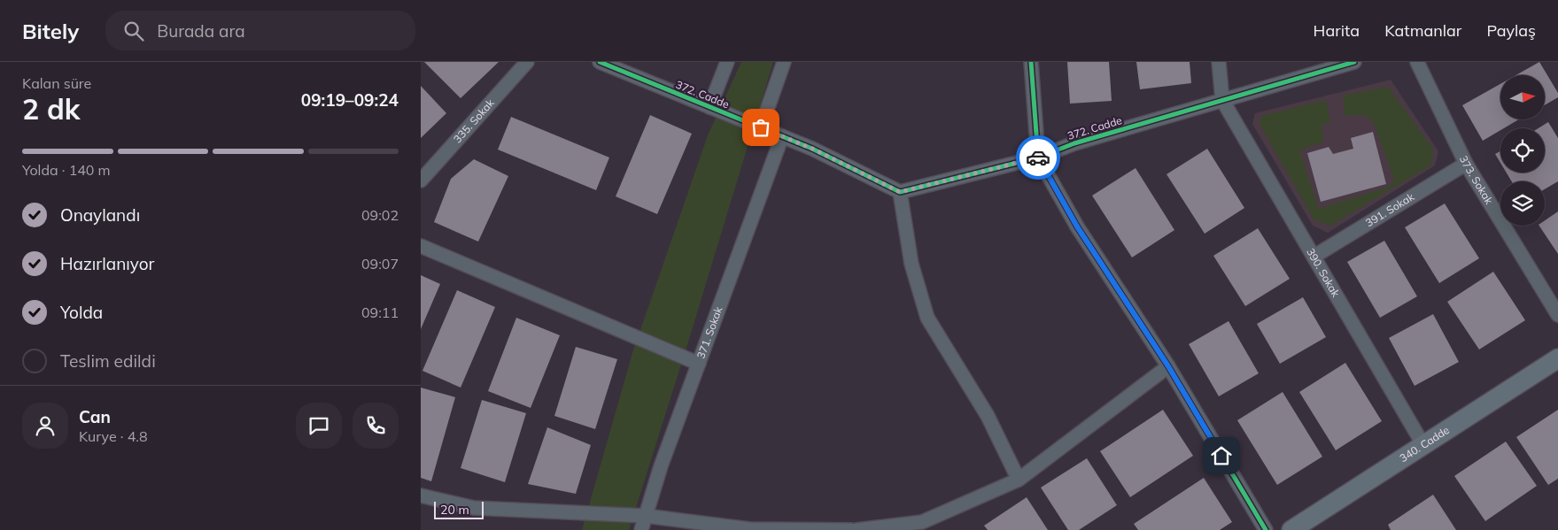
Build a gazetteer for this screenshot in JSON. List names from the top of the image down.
{
  "streets": {
    "street": [
      "372. Cadde",
      "335. Sokak",
      "373. Sokak",
      "391. Sokak",
      "390. Sokak",
      "371. Sokak",
      "340. Cadde"
    ]
  },
  "crossings": [
    ["372. Cadde", "390. Sokak"],
    ["372. Cadde", "371. Sokak"],
    ["373. Sokak", "391. Sokak"],
    ["391. Sokak", "390. Sokak"],
    ["390. Sokak", "340. Cadde"]
  ],
  "scale_bar": "20 m",
  "north": "right",
  "page": {
    "header": "Bitely",
    "search": "Burada ara",
    "nav": ["Harita", "Katmanlar", "Paylaş"],
    "heading": ["2 dk", "Kalan süre", "09:19–09:24"],
    "panel": ["Can", "Kurye · 4.8"],
    "bar": "Yolda · 140 m",
    "list": [
      ["Onaylandı", "09:02"],
      ["Hazırlanıyor", "09:07"],
      ["Yolda", "09:11"],
      "Teslim edildi"
    ],
    "scale": "20 m"
  }
}
